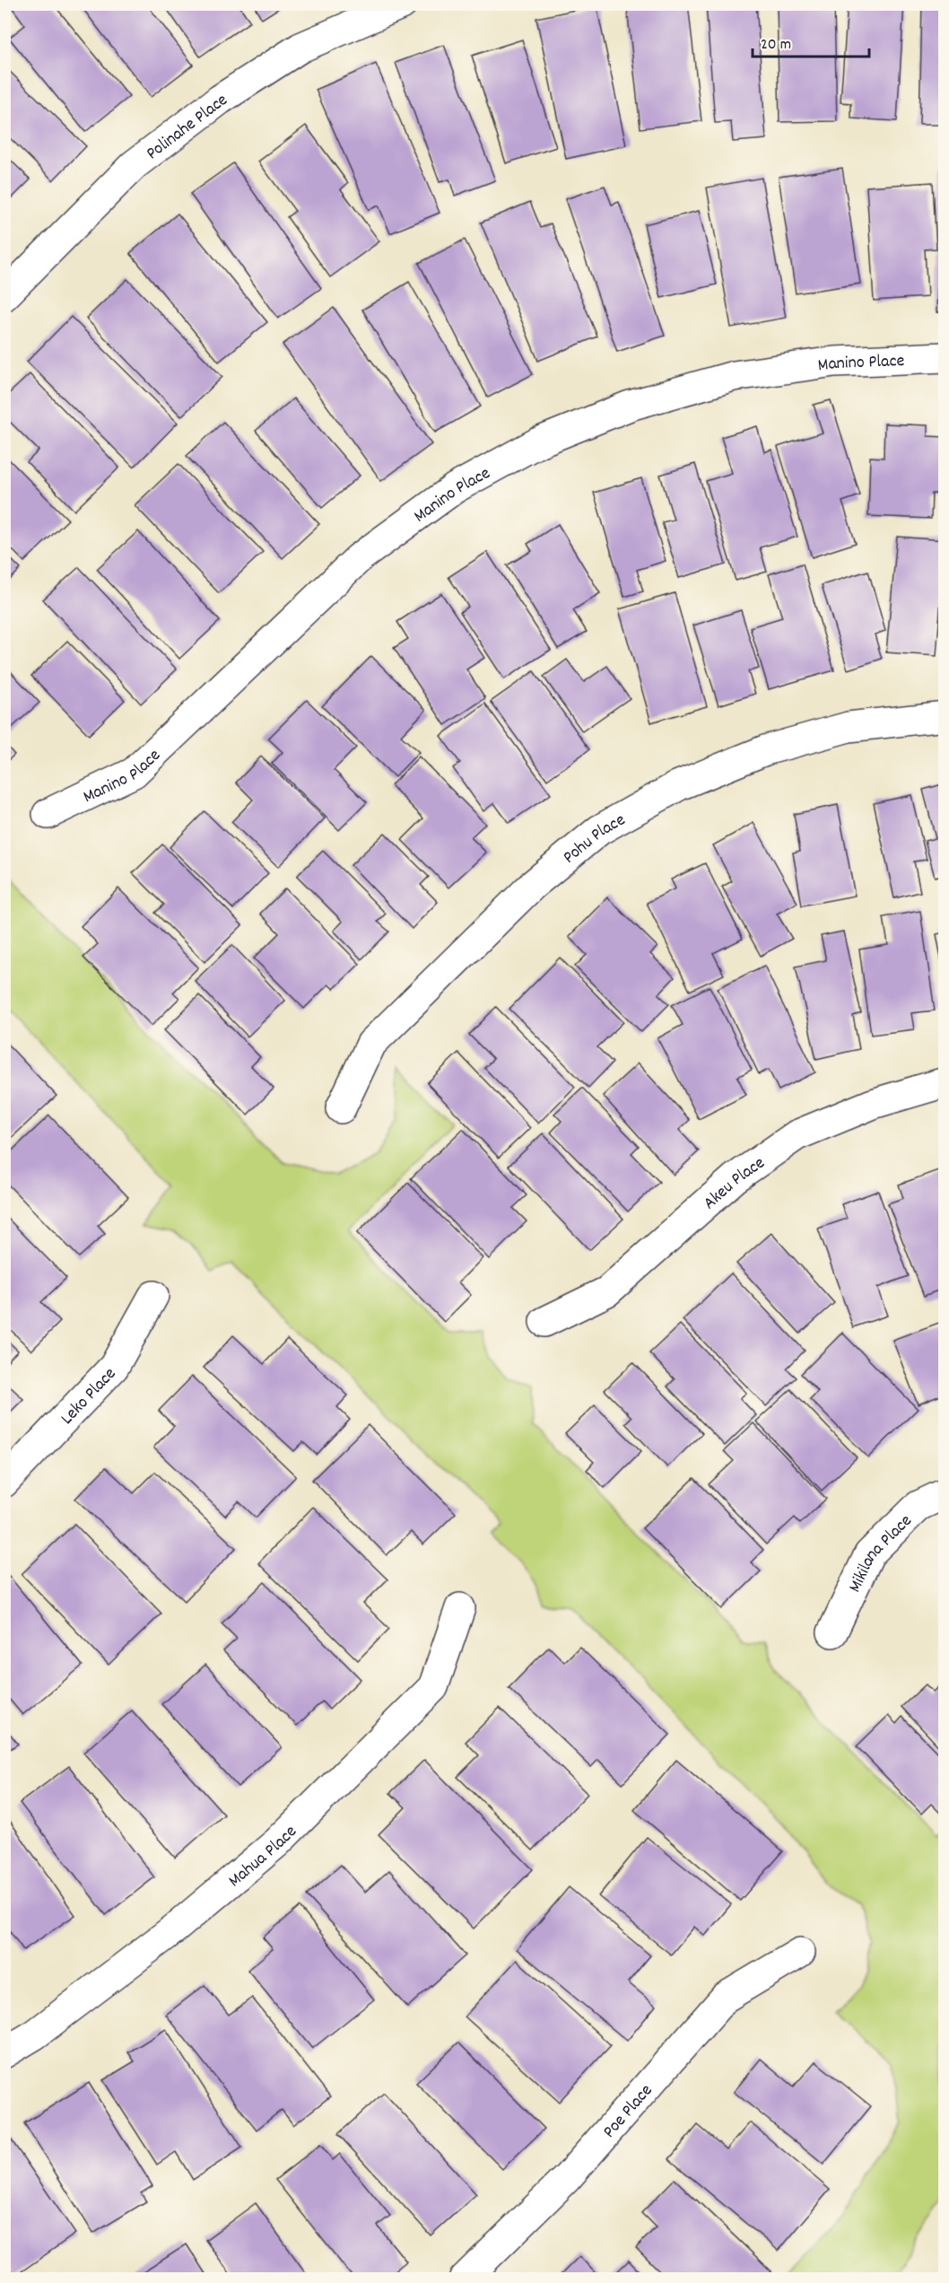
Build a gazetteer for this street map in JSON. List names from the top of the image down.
{
  "streets": {
    "street": [
      "Polinahe Place",
      "Manino Place",
      "Pohu Place",
      "Akeu Place",
      "Leko Place",
      "Mikilana Place",
      "Mahua Place",
      "Poe Place"
    ]
  },
  "scale_bar": "20 m"
}
